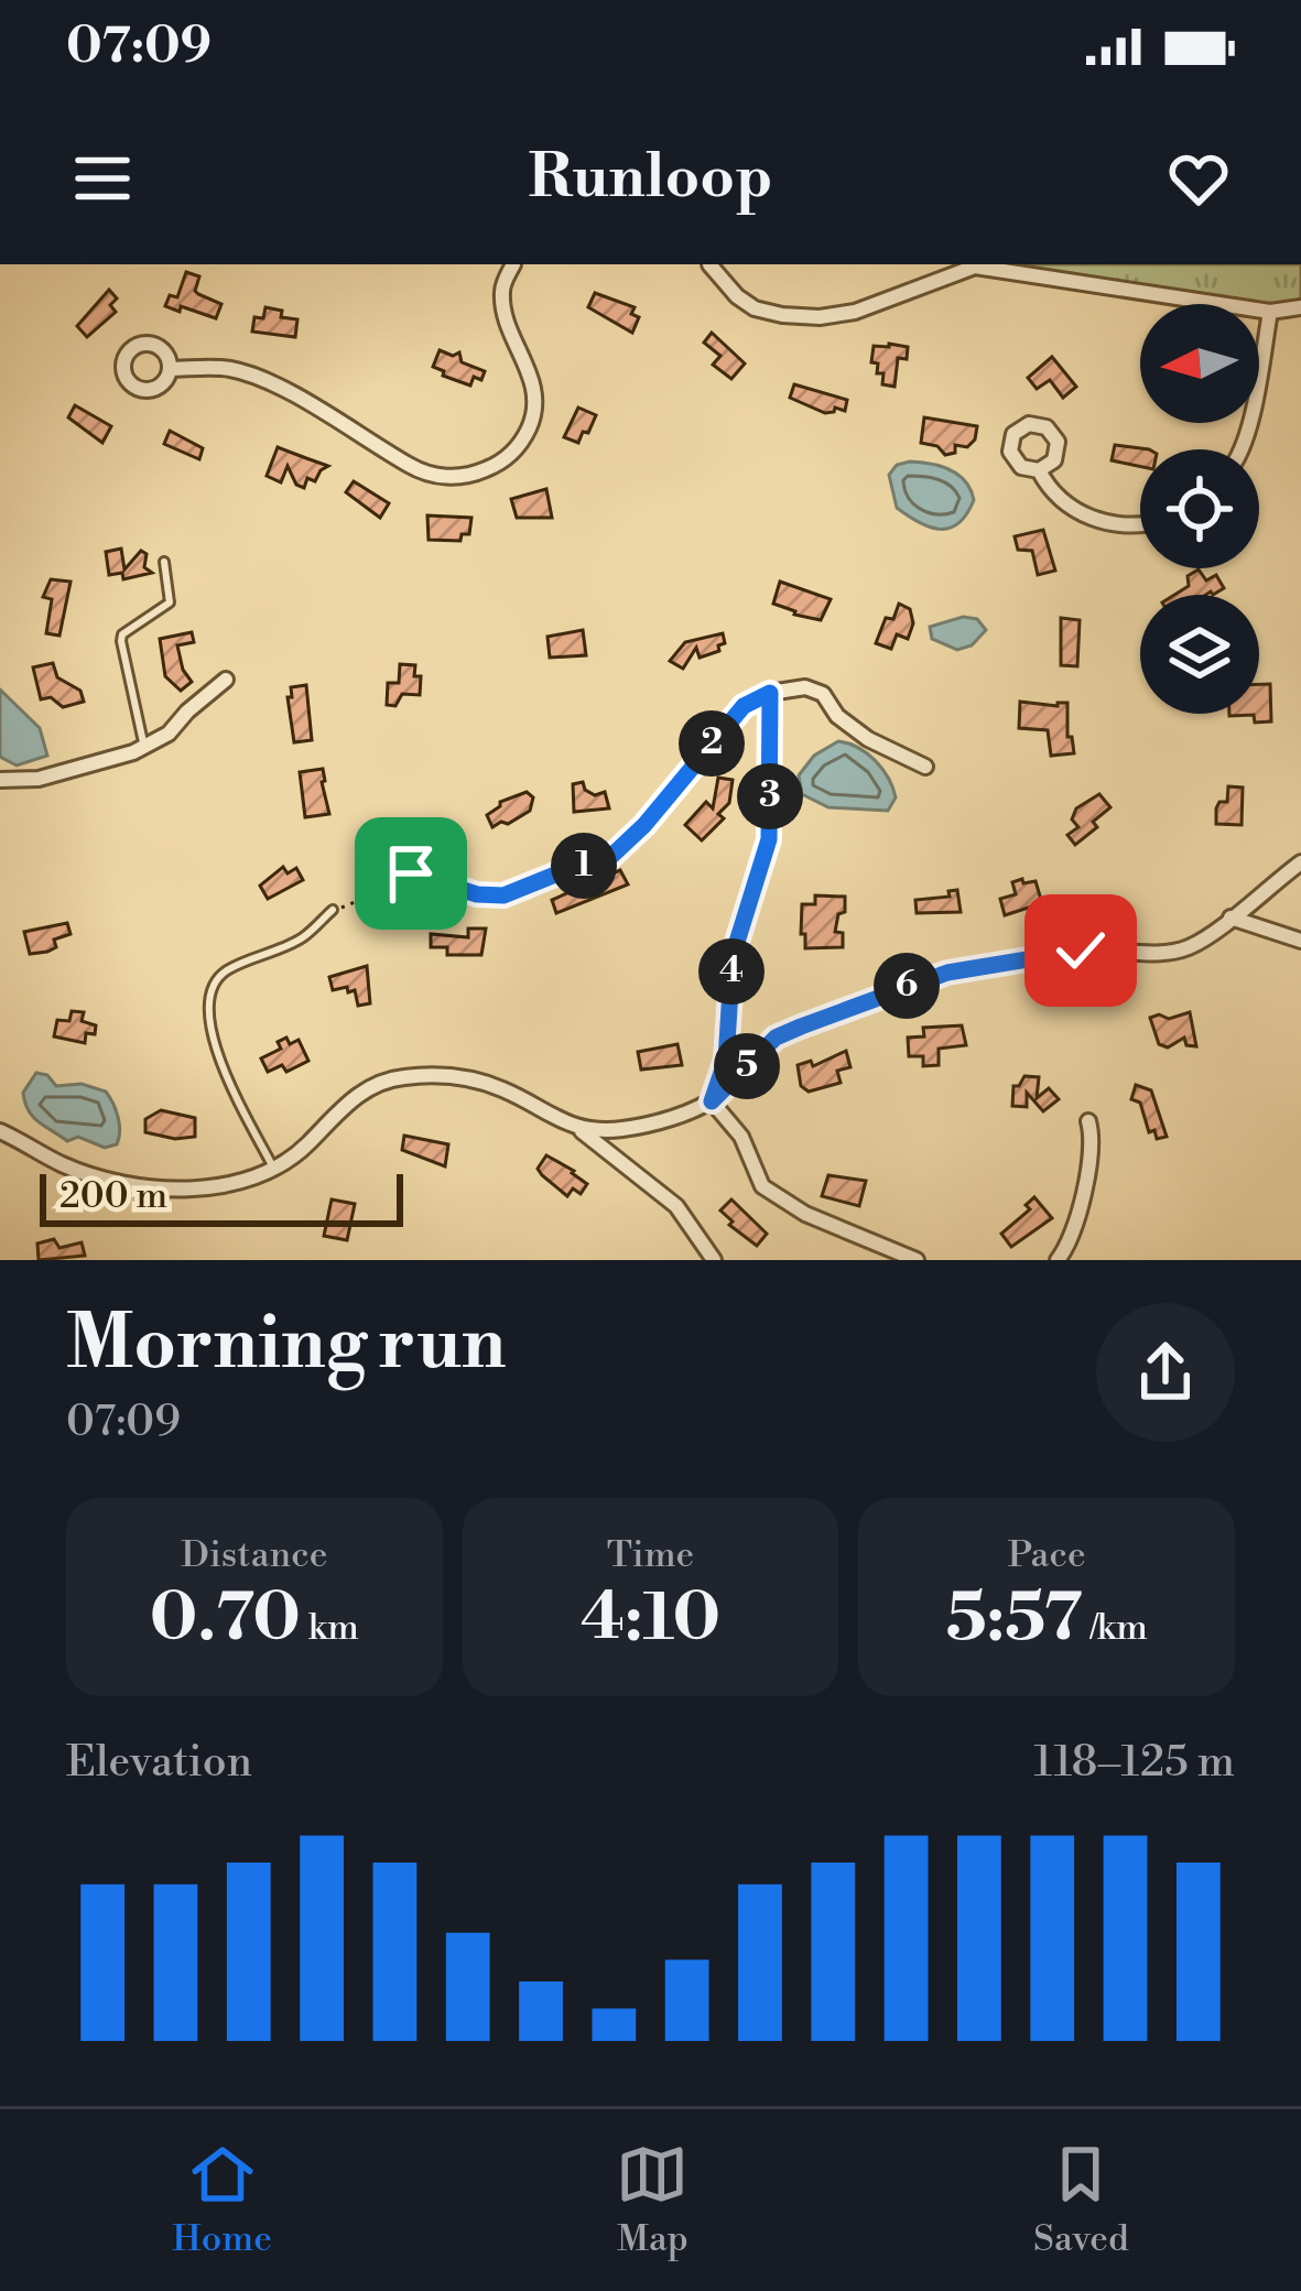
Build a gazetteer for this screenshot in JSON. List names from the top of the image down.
{
  "scale_bar": "200 m",
  "north": "left",
  "page": {
    "status": "07:09",
    "header": "Runloop",
    "pins": [
      "2",
      "3",
      "1",
      "4",
      "6",
      "5"
    ],
    "scale": "200 m",
    "heading": ["Morning run", "07:09"],
    "stats": [
      ["Distance", "0.70 km"],
      ["Time", "4:10"],
      ["Pace", "5:57 /km"]
    ],
    "chart": ["Elevation", "118–125 m"],
    "tabs": ["Home", "Map", "Saved"]
  }
}
